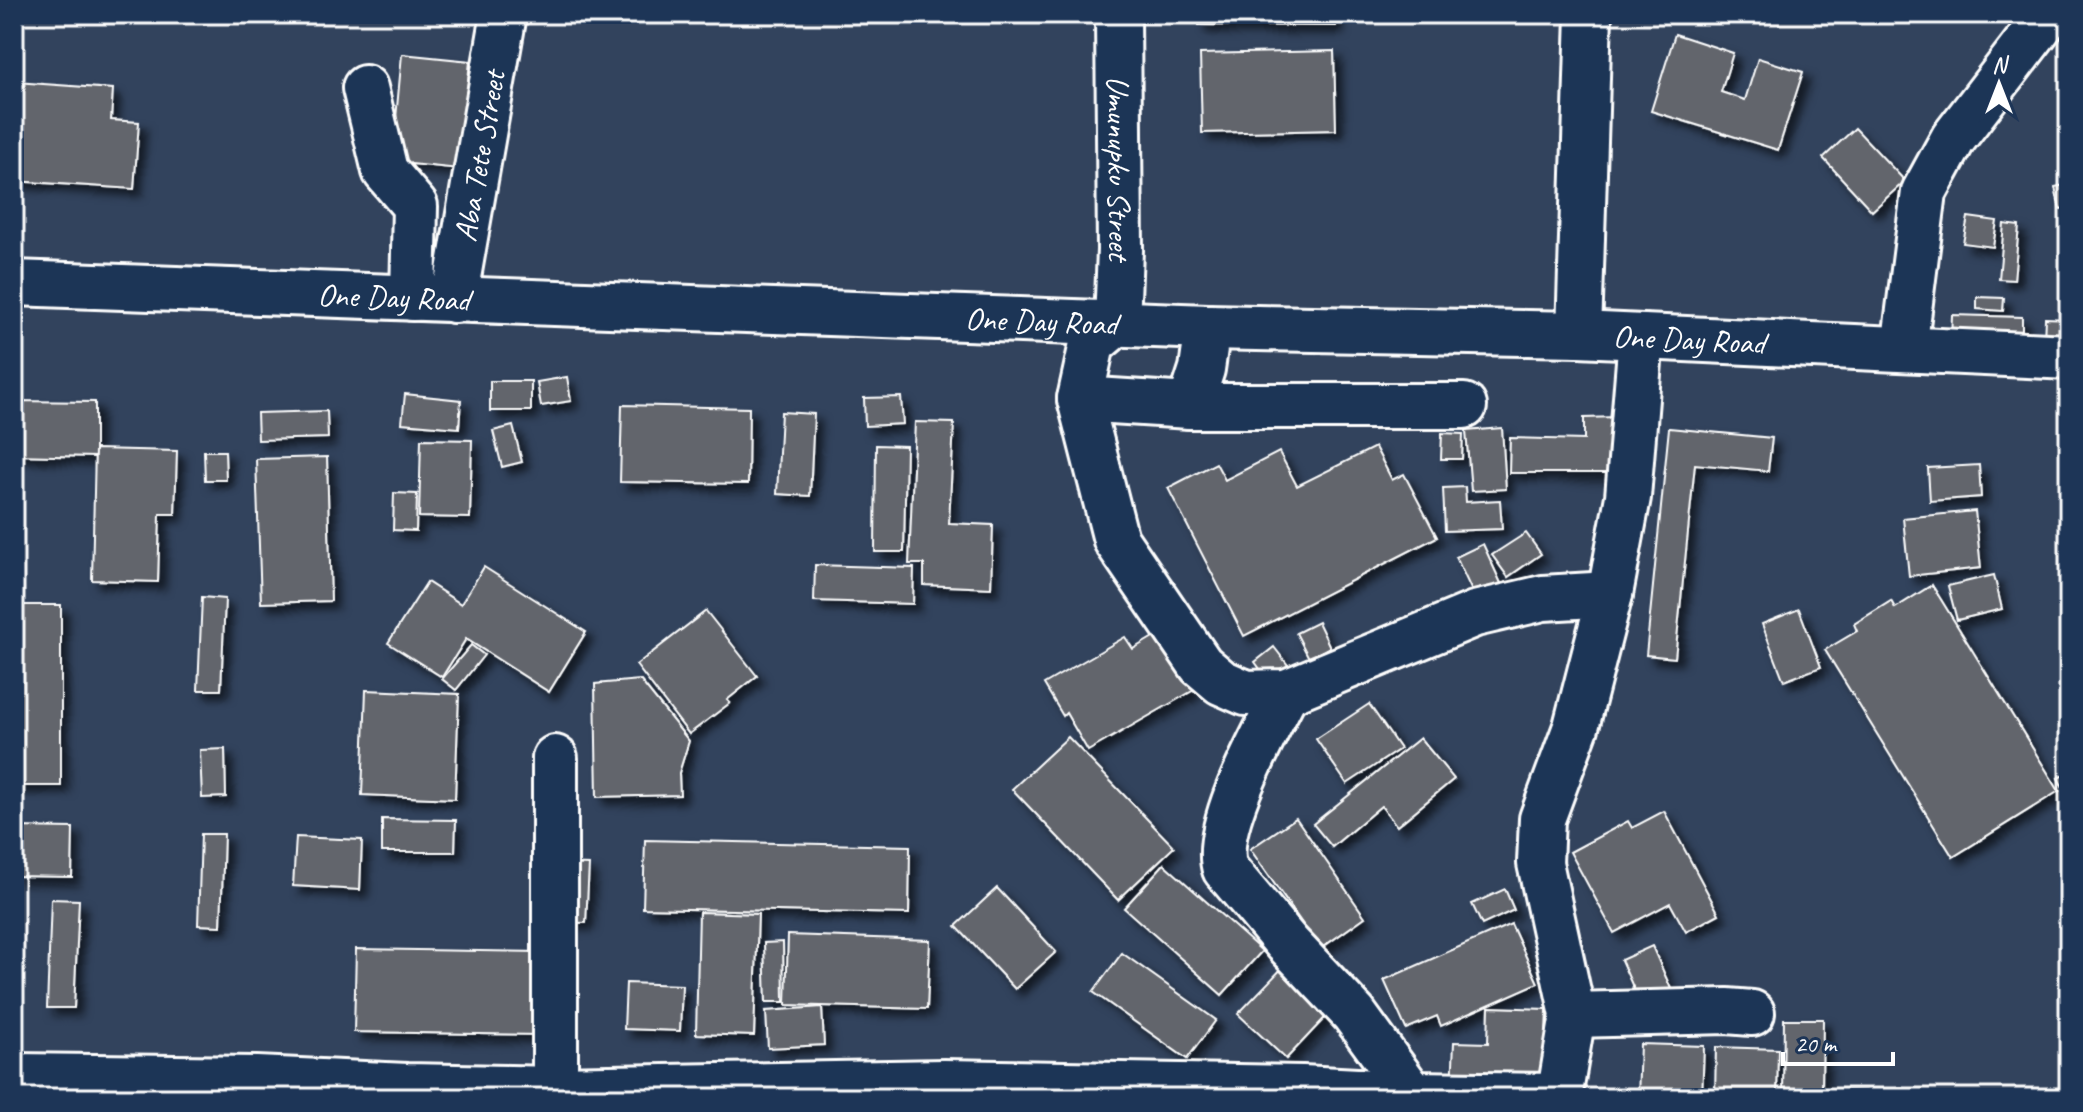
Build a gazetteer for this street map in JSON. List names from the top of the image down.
{
  "streets": {
    "street": ["Aba Tete Street", "Umunupku Street", "One Day Road"]
  },
  "crossings": [
    ["Aba Tete Street", "One Day Road"],
    ["Umunupku Street", "One Day Road"]
  ],
  "scale_bar": "20 m",
  "north": "top"
}
